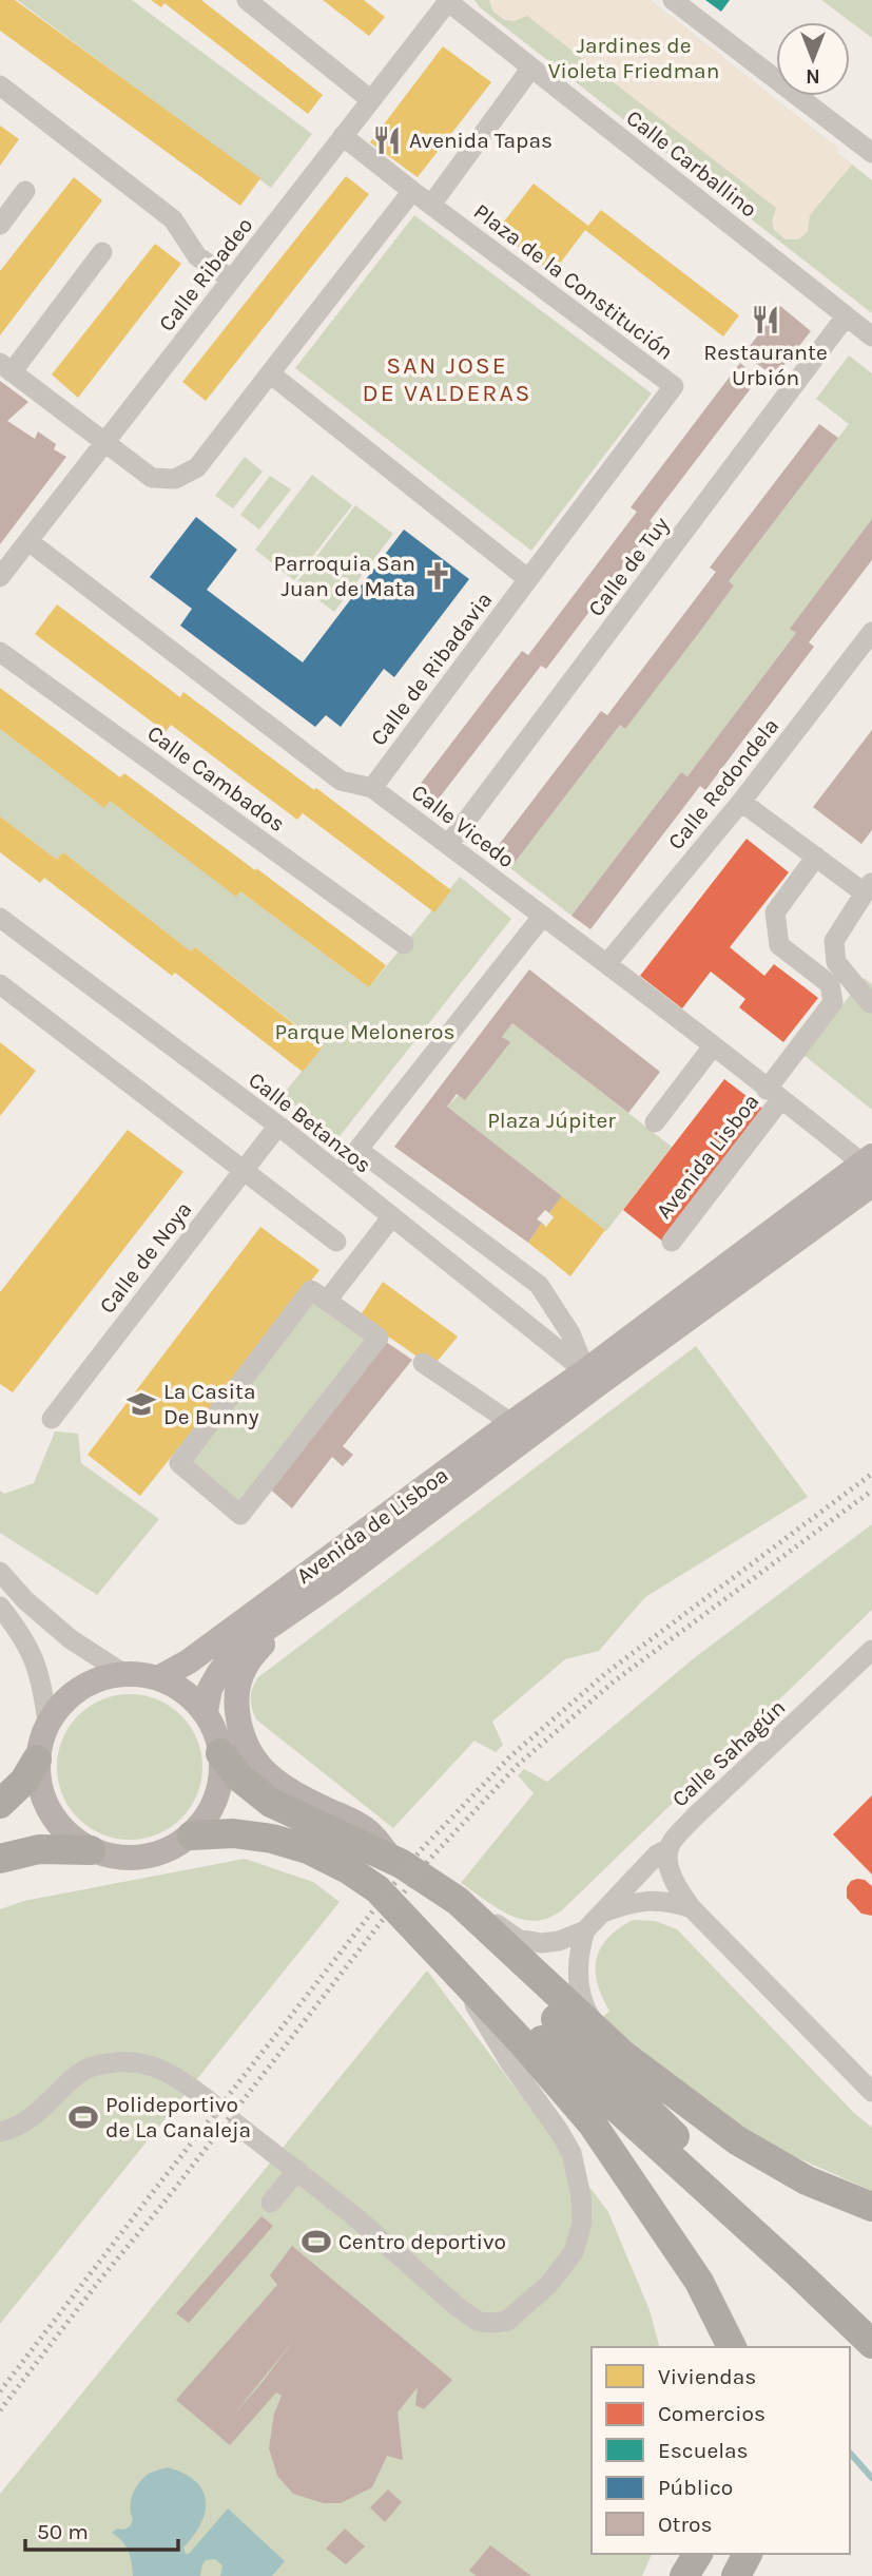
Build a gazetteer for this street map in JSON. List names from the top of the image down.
{
  "streets": {
    "main road": ["Avenida de Lisboa"],
    "street": [
      "Calle Carballino",
      "Calle Ribadeo",
      "Plaza de la Constitución",
      "Calle de Tuy",
      "Calle de Ribadavia",
      "Calle Cambados",
      "Calle Redondela",
      "Calle Vicedo",
      "Calle Betanzos",
      "Avenida Lisboa",
      "Calle de Noya",
      "Calle Sahagún"
    ]
  },
  "crossings": [
    ["Calle Carballino", "Calle Ribadeo"],
    ["Calle Carballino", "Calle de Tuy"],
    ["Calle Ribadeo", "Plaza de la Constitución"],
    ["Calle Ribadeo", "Calle Vicedo"],
    ["Plaza de la Constitución", "Calle de Ribadavia"],
    ["Calle de Tuy", "Calle Vicedo"],
    ["Calle de Ribadavia", "Calle Vicedo"],
    ["Calle Redondela", "Calle Vicedo"],
    ["Calle Vicedo", "Avenida Lisboa"],
    ["Calle Vicedo", "Avenida de Lisboa"],
    ["Calle Betanzos", "Calle de Noya"],
    ["Calle Betanzos", "Avenida de Lisboa"]
  ],
  "districts": ["SAN JOSE DE VALDERAS"],
  "parks": ["Jardines de Violeta Friedman", "Parque Meloneros", "Plaza Júpiter"],
  "places": {
    "restaurant": ["Avenida Tapas", "Restaurante Urbión"],
    "church": ["Parroquia San Juan de Mata"],
    "school or university": ["La Casita De Bunny"],
    "sports": ["Polideportivo de La Canaleja", "Centro deportivo"]
  },
  "legend": [
    "Viviendas",
    "Comercios",
    "Escuelas",
    "Público",
    "Otros"
  ],
  "scale_bar": "50 m",
  "north": "bottom"
}
